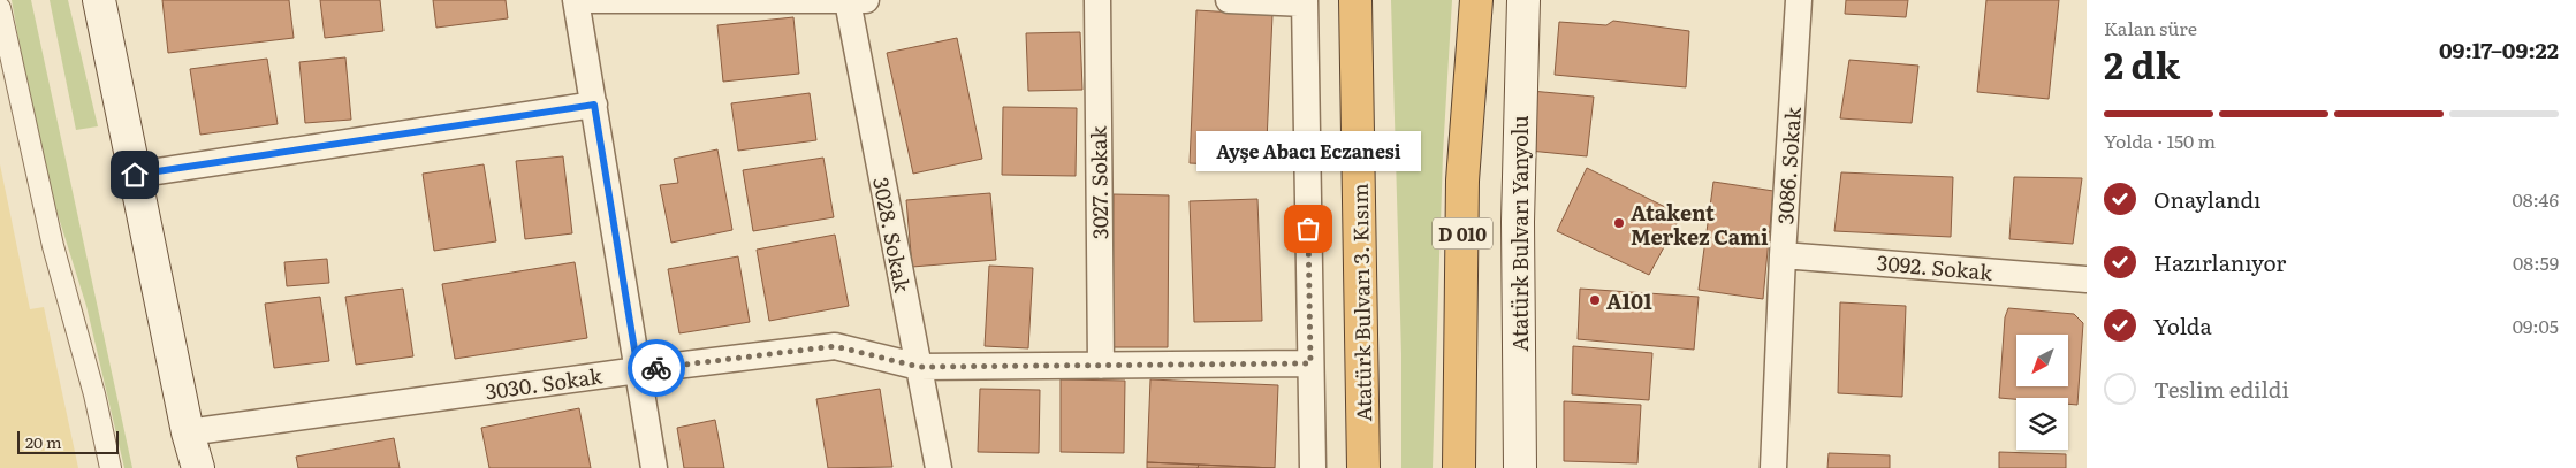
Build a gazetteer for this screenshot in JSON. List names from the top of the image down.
{
  "streets": {
    "highway": ["D 010", "Atatürk Bulvarı 3. Kısım"],
    "main road": ["Atatürk Bulvarı Yanyolu"],
    "street": [
      "3086. Sokak",
      "3027. Sokak",
      "3028. Sokak",
      "3092. Sokak",
      "3030. Sokak"
    ]
  },
  "crossings": [
    ["3086. Sokak", "3092. Sokak"],
    ["3027. Sokak", "3030. Sokak"],
    ["3028. Sokak", "3030. Sokak"]
  ],
  "places": ["Atakent Merkez Cami", "Ayşe Abacı Eczanesi", "A101"],
  "scale_bar": "20 m",
  "north": "bottom left",
  "page": {
    "heading": ["2 dk", "Kalan süre", "09:17–09:22"],
    "bar": "Yolda · 150 m",
    "bubble": "Ayşe Abacı Eczanesi",
    "list": [
      ["Onaylandı", "08:46"],
      ["Hazırlanıyor", "08:59"],
      ["Yolda", "09:05"],
      "Teslim edildi"
    ],
    "scale": "20 m"
  }
}
